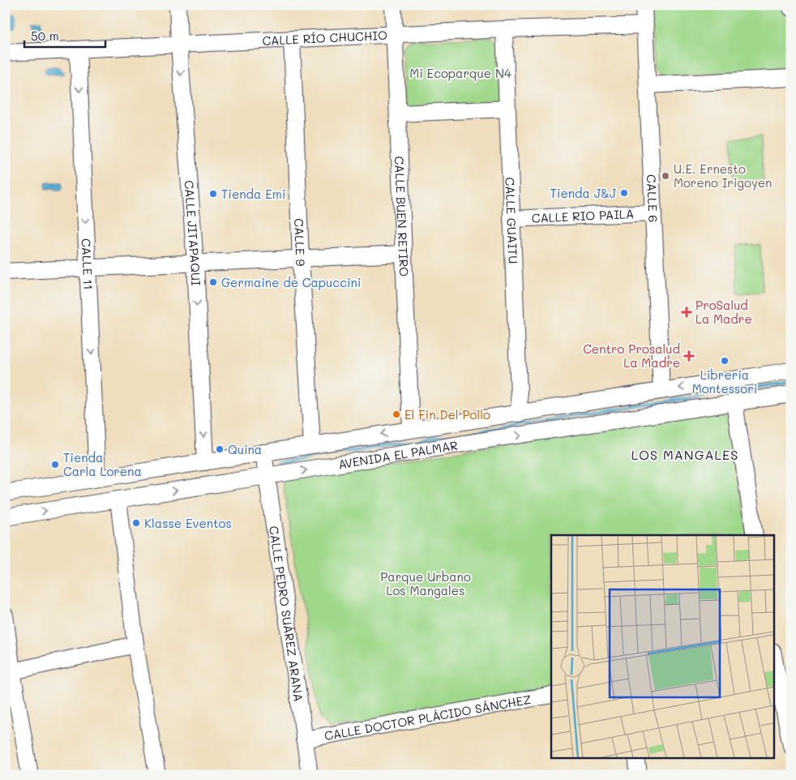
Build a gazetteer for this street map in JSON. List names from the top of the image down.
{
  "streets": {
    "street": [
      "CALLE RÍO CHUCHIO",
      "CALLE 6",
      "CALLE RIO PAILA",
      "CALLE BUEN RETIRO",
      "CALLE GUAITU",
      "CALLE JITAPAQUI",
      "CALLE 9",
      "CALLE 11",
      "AVENIDA EL PALMAR",
      "CALLE PEDRO SUÁREZ ARANA",
      "CALLE DOCTOR PLÁCIDO SÁNCHEZ"
    ]
  },
  "crossings": [
    ["CALLE RÍO CHUCHIO", "CALLE 6"],
    ["CALLE RÍO CHUCHIO", "CALLE BUEN RETIRO"],
    ["CALLE RÍO CHUCHIO", "CALLE GUAITU"],
    ["CALLE RÍO CHUCHIO", "CALLE JITAPAQUI"],
    ["CALLE RÍO CHUCHIO", "CALLE 9"],
    ["CALLE RÍO CHUCHIO", "CALLE 11"],
    ["CALLE 6", "CALLE RIO PAILA"],
    ["CALLE 6", "AVENIDA EL PALMAR"],
    ["CALLE RIO PAILA", "CALLE GUAITU"],
    ["CALLE BUEN RETIRO", "AVENIDA EL PALMAR"],
    ["CALLE GUAITU", "AVENIDA EL PALMAR"],
    ["CALLE JITAPAQUI", "AVENIDA EL PALMAR"],
    ["CALLE 9", "AVENIDA EL PALMAR"],
    ["CALLE 11", "AVENIDA EL PALMAR"],
    ["AVENIDA EL PALMAR", "CALLE PEDRO SUÁREZ ARANA"],
    ["CALLE PEDRO SUÁREZ ARANA", "CALLE DOCTOR PLÁCIDO SÁNCHEZ"]
  ],
  "one_way": ["CALLE JITAPAQUI", "CALLE 11"],
  "districts": ["LOS MANGALES"],
  "parks": ["Mi Ecoparque N4", "Parque Urbano Los Mangales"],
  "places": {
    "other": [
      "U.E. Ernesto Moreno Irigoyen",
      "Tienda J&J",
      "Tienda Emi",
      "Germaine de Capuccini",
      "Libreria Montessori",
      "El Fin Del Pollo",
      "Quina",
      "Tienda Carla Lorena",
      "Klasse Eventos"
    ],
    "health": ["ProSalud La Madre", "Centro Prosalud La Madre"]
  },
  "scale_bar": "50 m"
}
